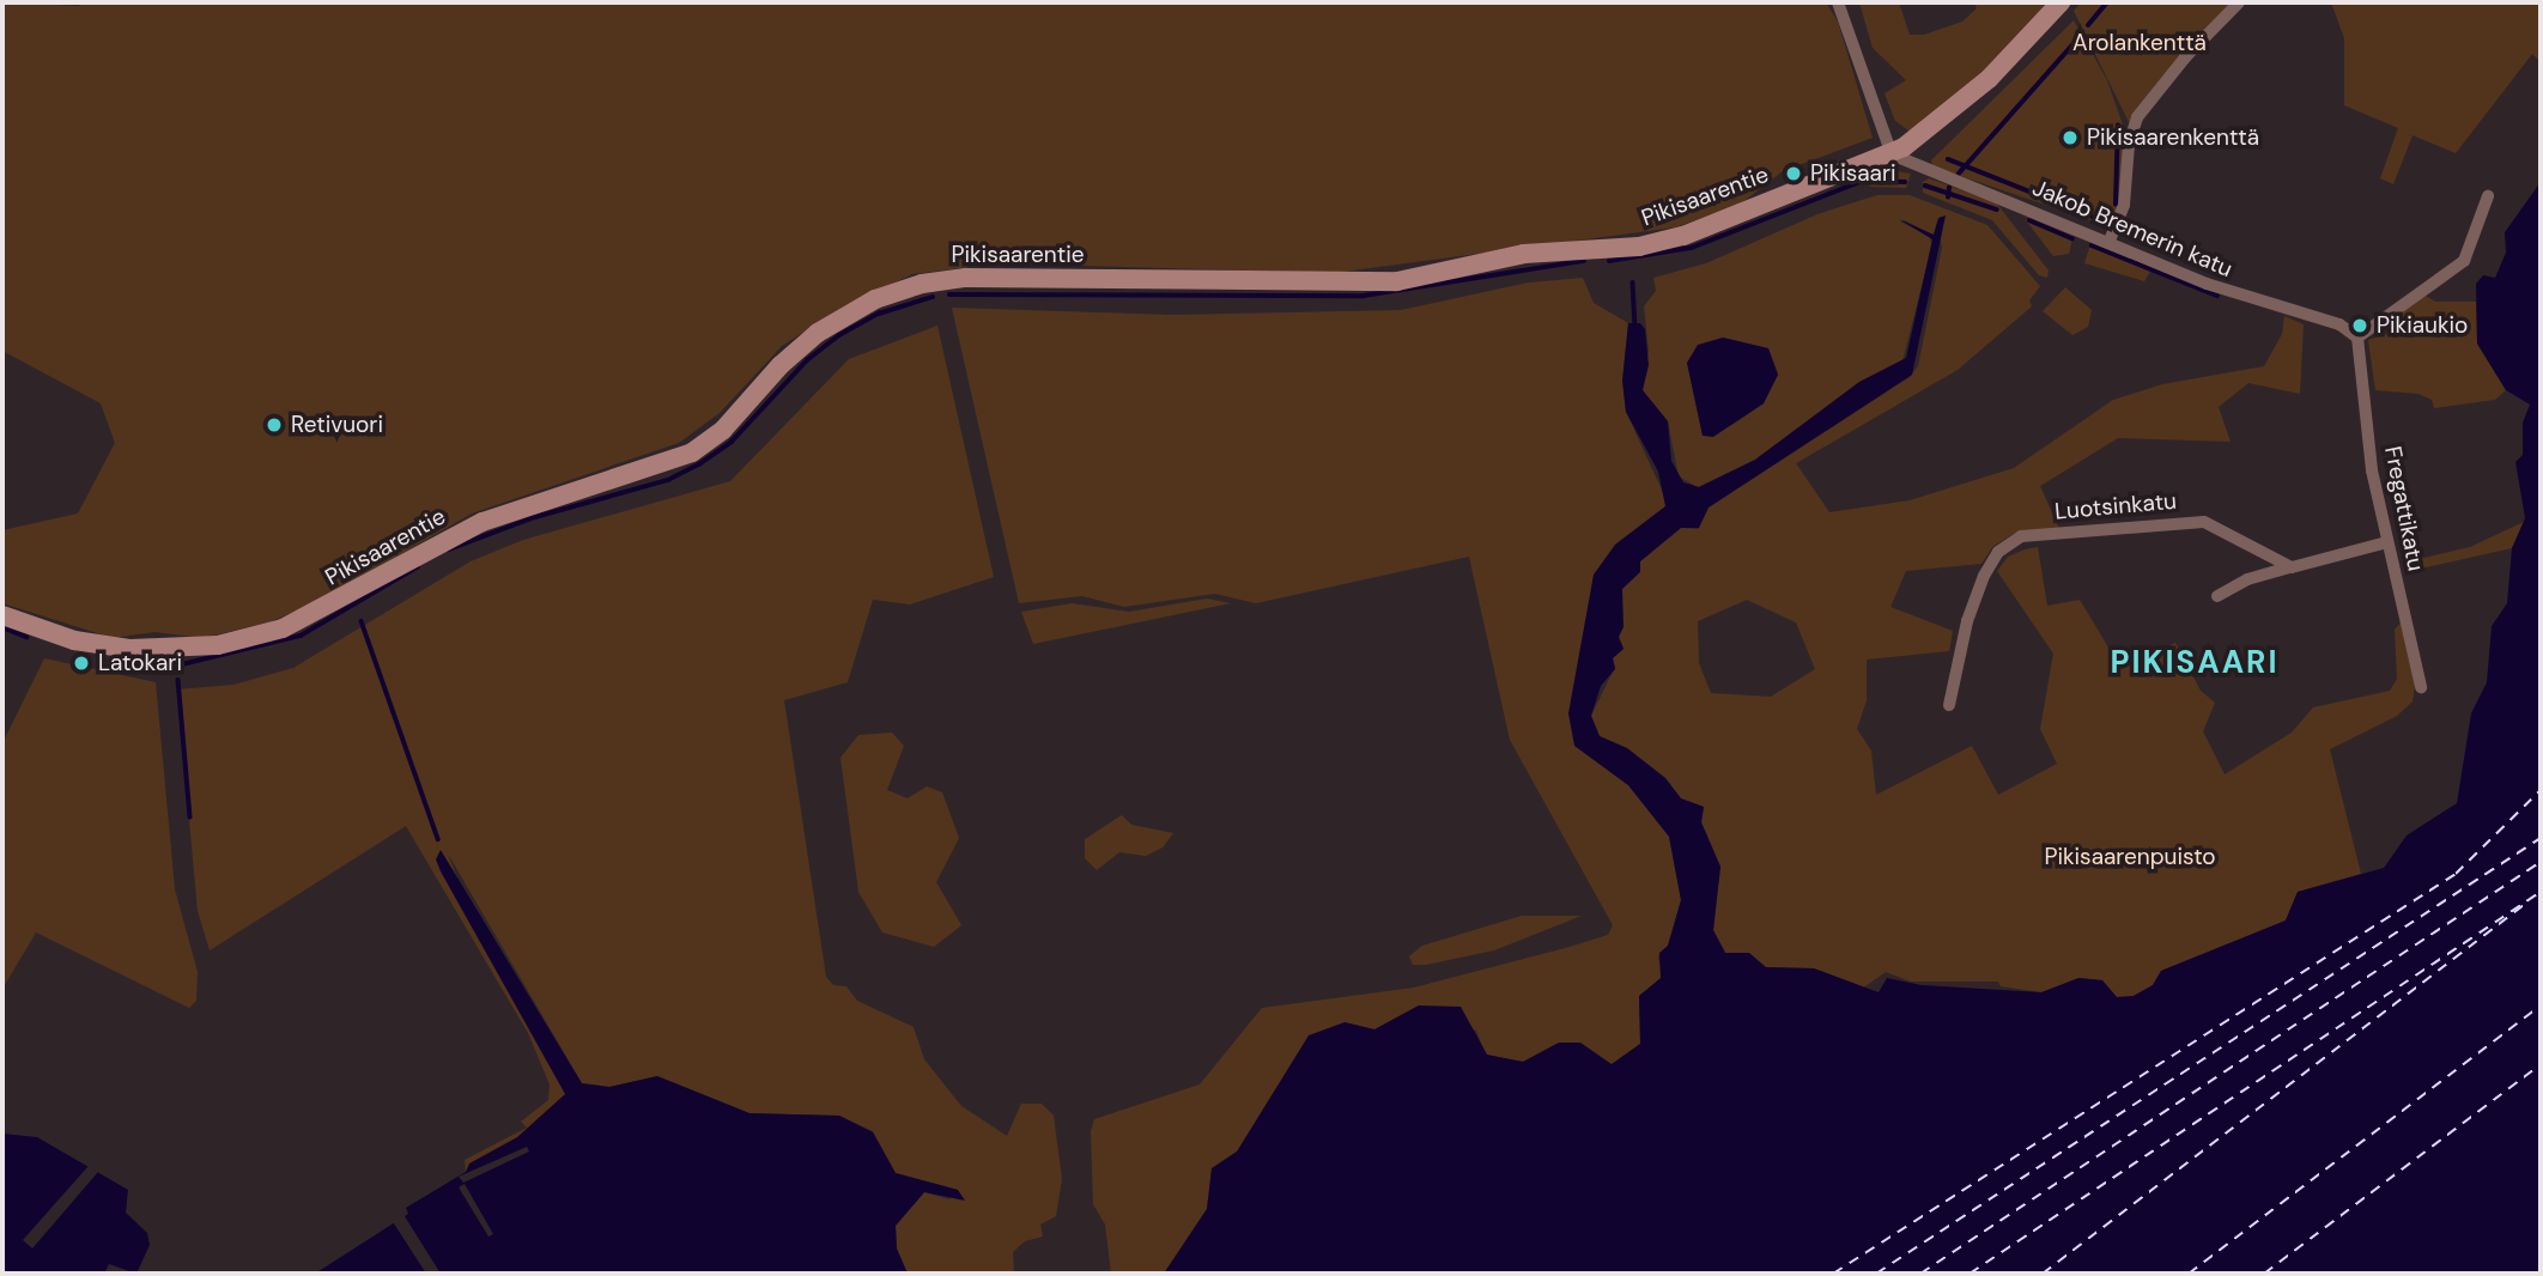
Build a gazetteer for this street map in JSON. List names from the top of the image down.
{
  "streets": {
    "street": [
      "Pikisaarentie",
      "Jakob Bremerin katu",
      "Luotsinkatu",
      "Fregattikatu"
    ]
  },
  "crossings": [
    ["Pikisaarentie", "Jakob Bremerin katu"],
    ["Jakob Bremerin katu", "Fregattikatu"]
  ],
  "districts": ["PIKISAARI"],
  "parks": ["Arolankenttä", "Pikisaarenpuisto"],
  "places": [
    "Pikisaarenkenttä",
    "Pikisaari",
    "Pikiaukio",
    "Retivuori",
    "Latokari"
  ]
}
